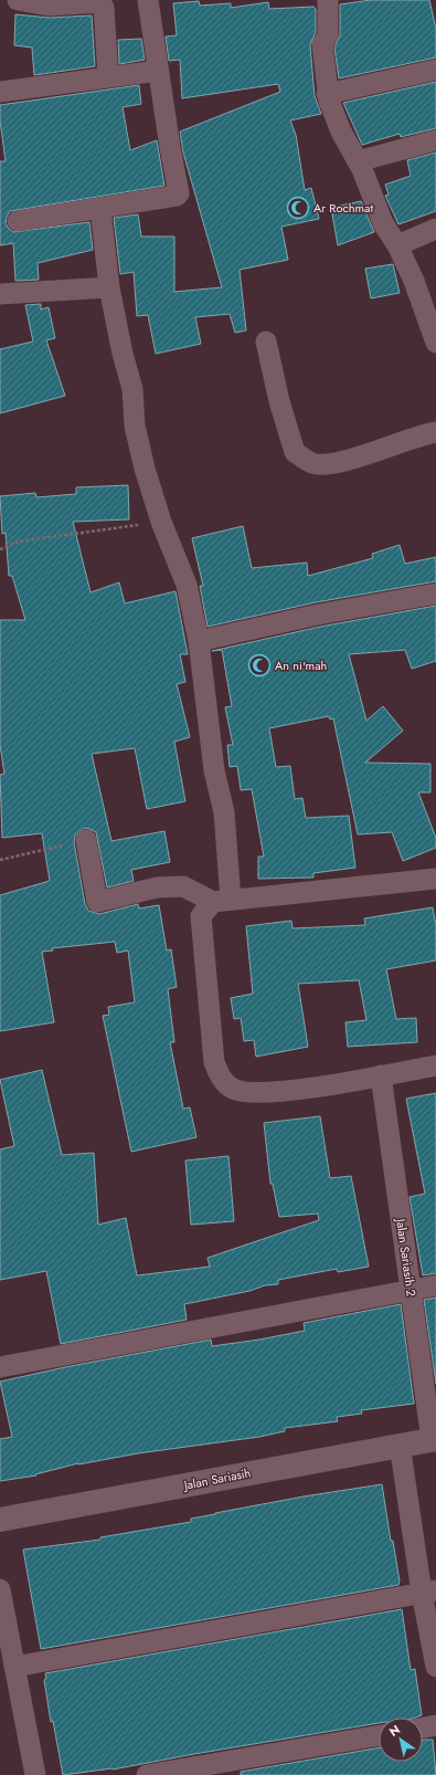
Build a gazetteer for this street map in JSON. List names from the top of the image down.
{
  "streets": {
    "street": ["Jalan Sariasih 2", "Jalan Sariasih"]
  },
  "crossings": [
    ["Jalan Sariasih 2", "Jalan Sariasih"]
  ],
  "places": {
    "mosque": ["Ar Rochmat", "An ni'mah"]
  },
  "north": "top left"
}
